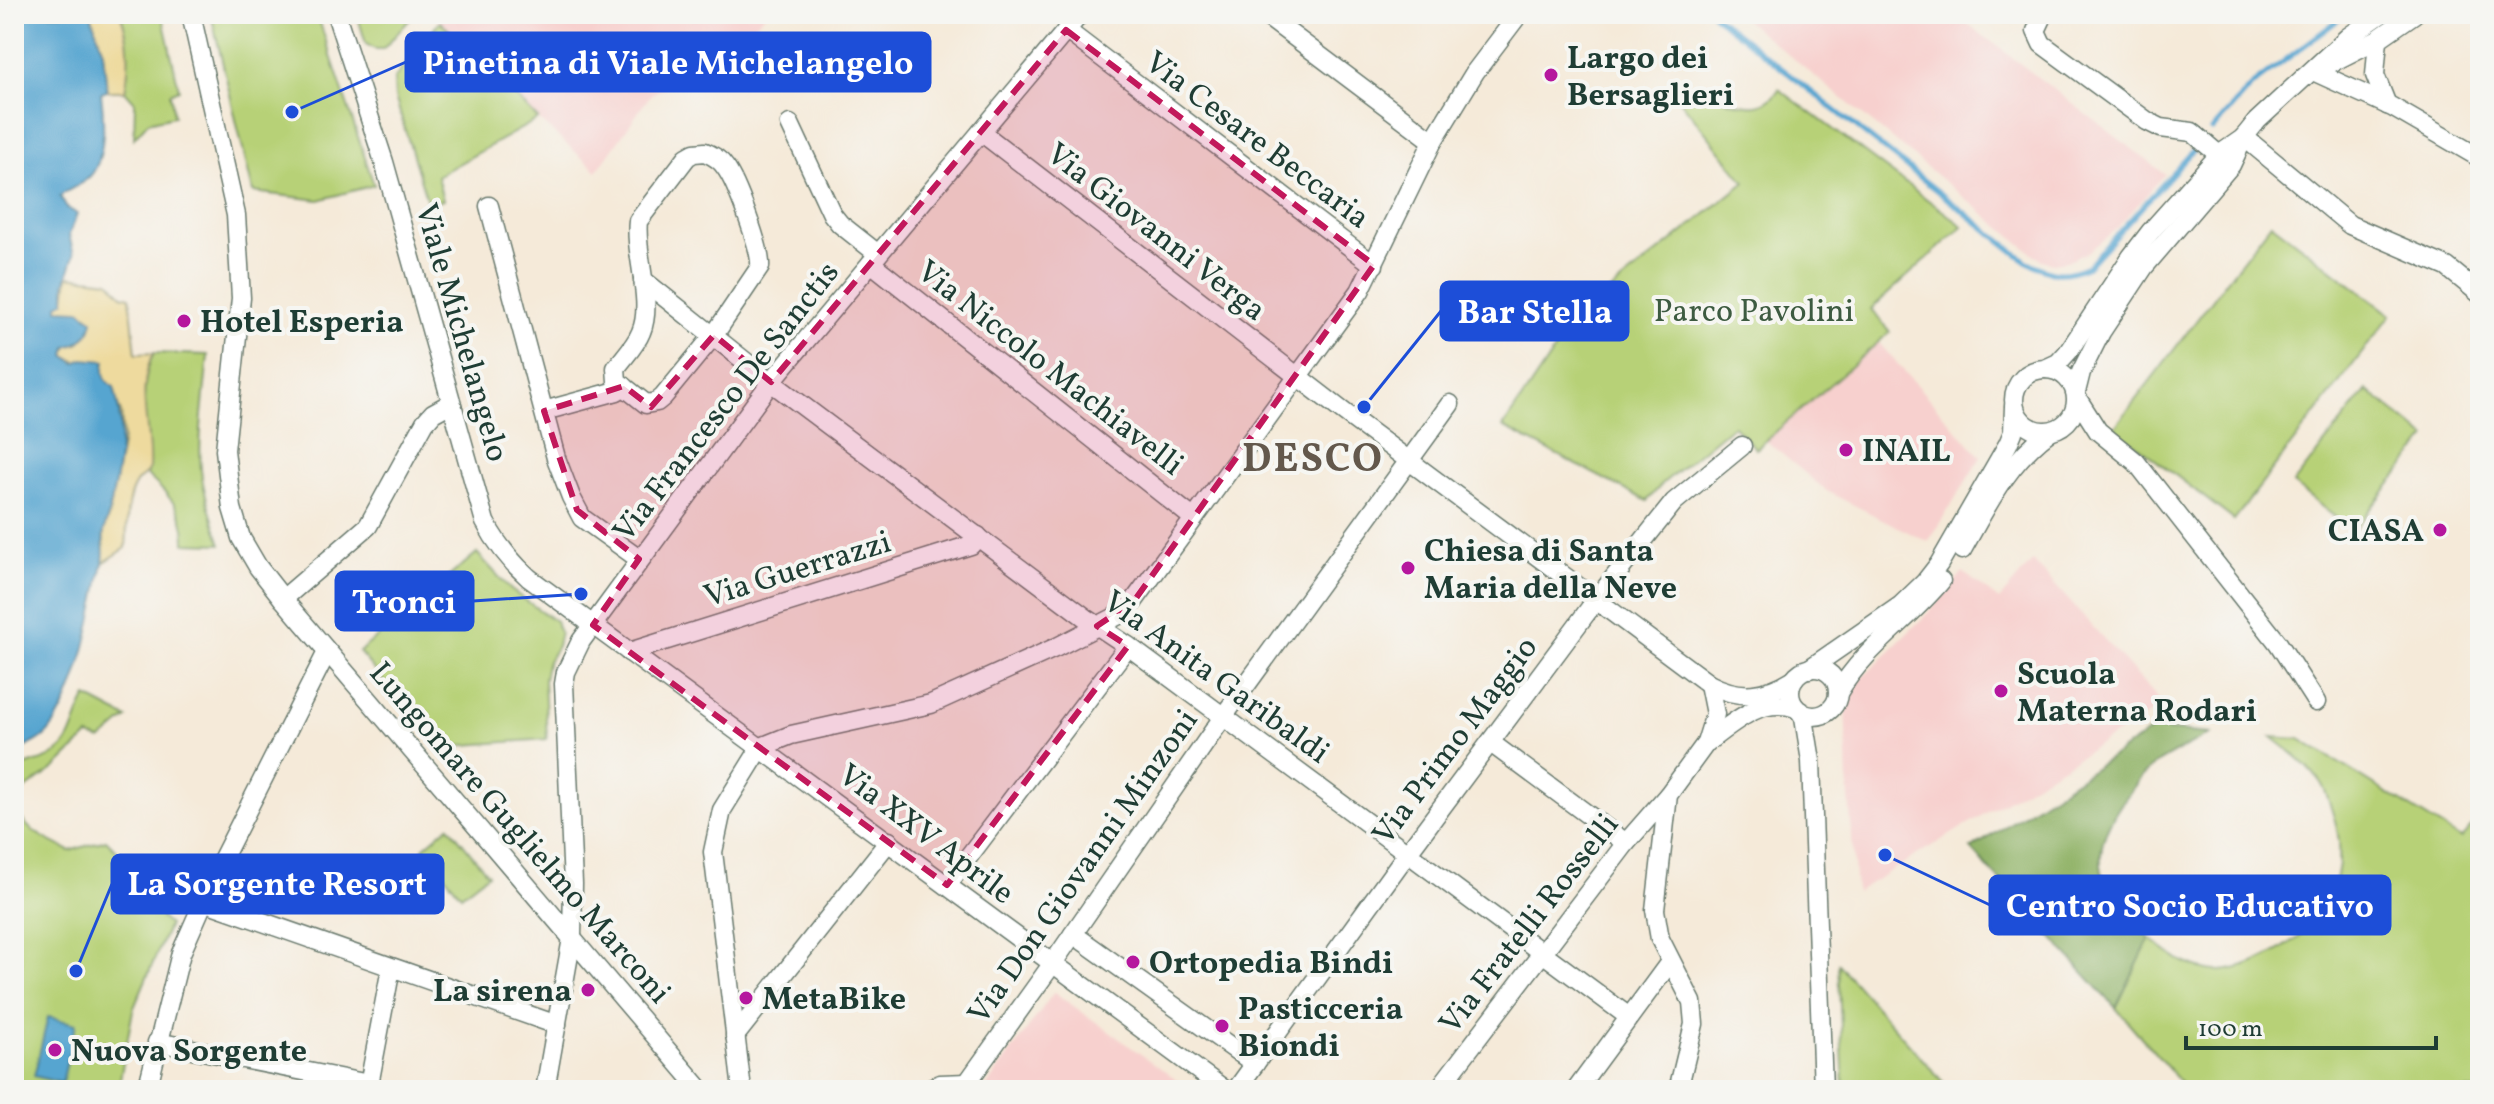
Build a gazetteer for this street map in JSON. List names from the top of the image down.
{
  "streets": {
    "street": [
      "Via Cesare Beccaria",
      "Via Giovanni Verga",
      "Viale Michelangelo",
      "Via Niccolo Machiavelli",
      "Via Francesco De Sanctis",
      "Via Guerrazzi",
      "Via Anita Garibaldi",
      "Via Primo Maggio",
      "Lungomare Guglielmo Marconi",
      "Via XXV Aprile",
      "Via Don Giovanni Minzoni",
      "Via Fratelli Rosselli"
    ]
  },
  "crossings": [
    ["Via Cesare Beccaria", "Via Francesco De Sanctis"],
    ["Via Giovanni Verga", "Via Francesco De Sanctis"],
    ["Via Giovanni Verga", "Via Primo Maggio"],
    ["Via Giovanni Verga", "Via Don Giovanni Minzoni"],
    ["Viale Michelangelo", "Via Francesco De Sanctis"],
    ["Viale Michelangelo", "Via XXV Aprile"],
    ["Via Niccolo Machiavelli", "Via Francesco De Sanctis"],
    ["Via Francesco De Sanctis", "Via Anita Garibaldi"],
    ["Via Francesco De Sanctis", "Lungomare Guglielmo Marconi"],
    ["Via Francesco De Sanctis", "Via XXV Aprile"],
    ["Via Guerrazzi", "Via Anita Garibaldi"],
    ["Via Guerrazzi", "Via XXV Aprile"],
    ["Via Anita Garibaldi", "Via Primo Maggio"],
    ["Via Anita Garibaldi", "Via Don Giovanni Minzoni"],
    ["Via Anita Garibaldi", "Via Fratelli Rosselli"],
    ["Via XXV Aprile", "Via Don Giovanni Minzoni"]
  ],
  "districts": ["DESCO"],
  "parks": ["Parco Pavolini"],
  "places": [
    "Largo dei Bersaglieri",
    "Pinetina di Viale Michelangelo",
    "Hotel Esperia",
    "Bar Stella",
    "INAIL",
    "CIASA",
    "Chiesa di Santa Maria della Neve",
    "Tronci",
    "Scuola Materna Rodari",
    "Centro Socio Educativo",
    "Ortopedia Bindi",
    "La Sorgente Resort",
    "La sirena",
    "MetaBike",
    "Pasticceria Biondi",
    "Nuova Sorgente"
  ],
  "scale_bar": "100 m"
}
